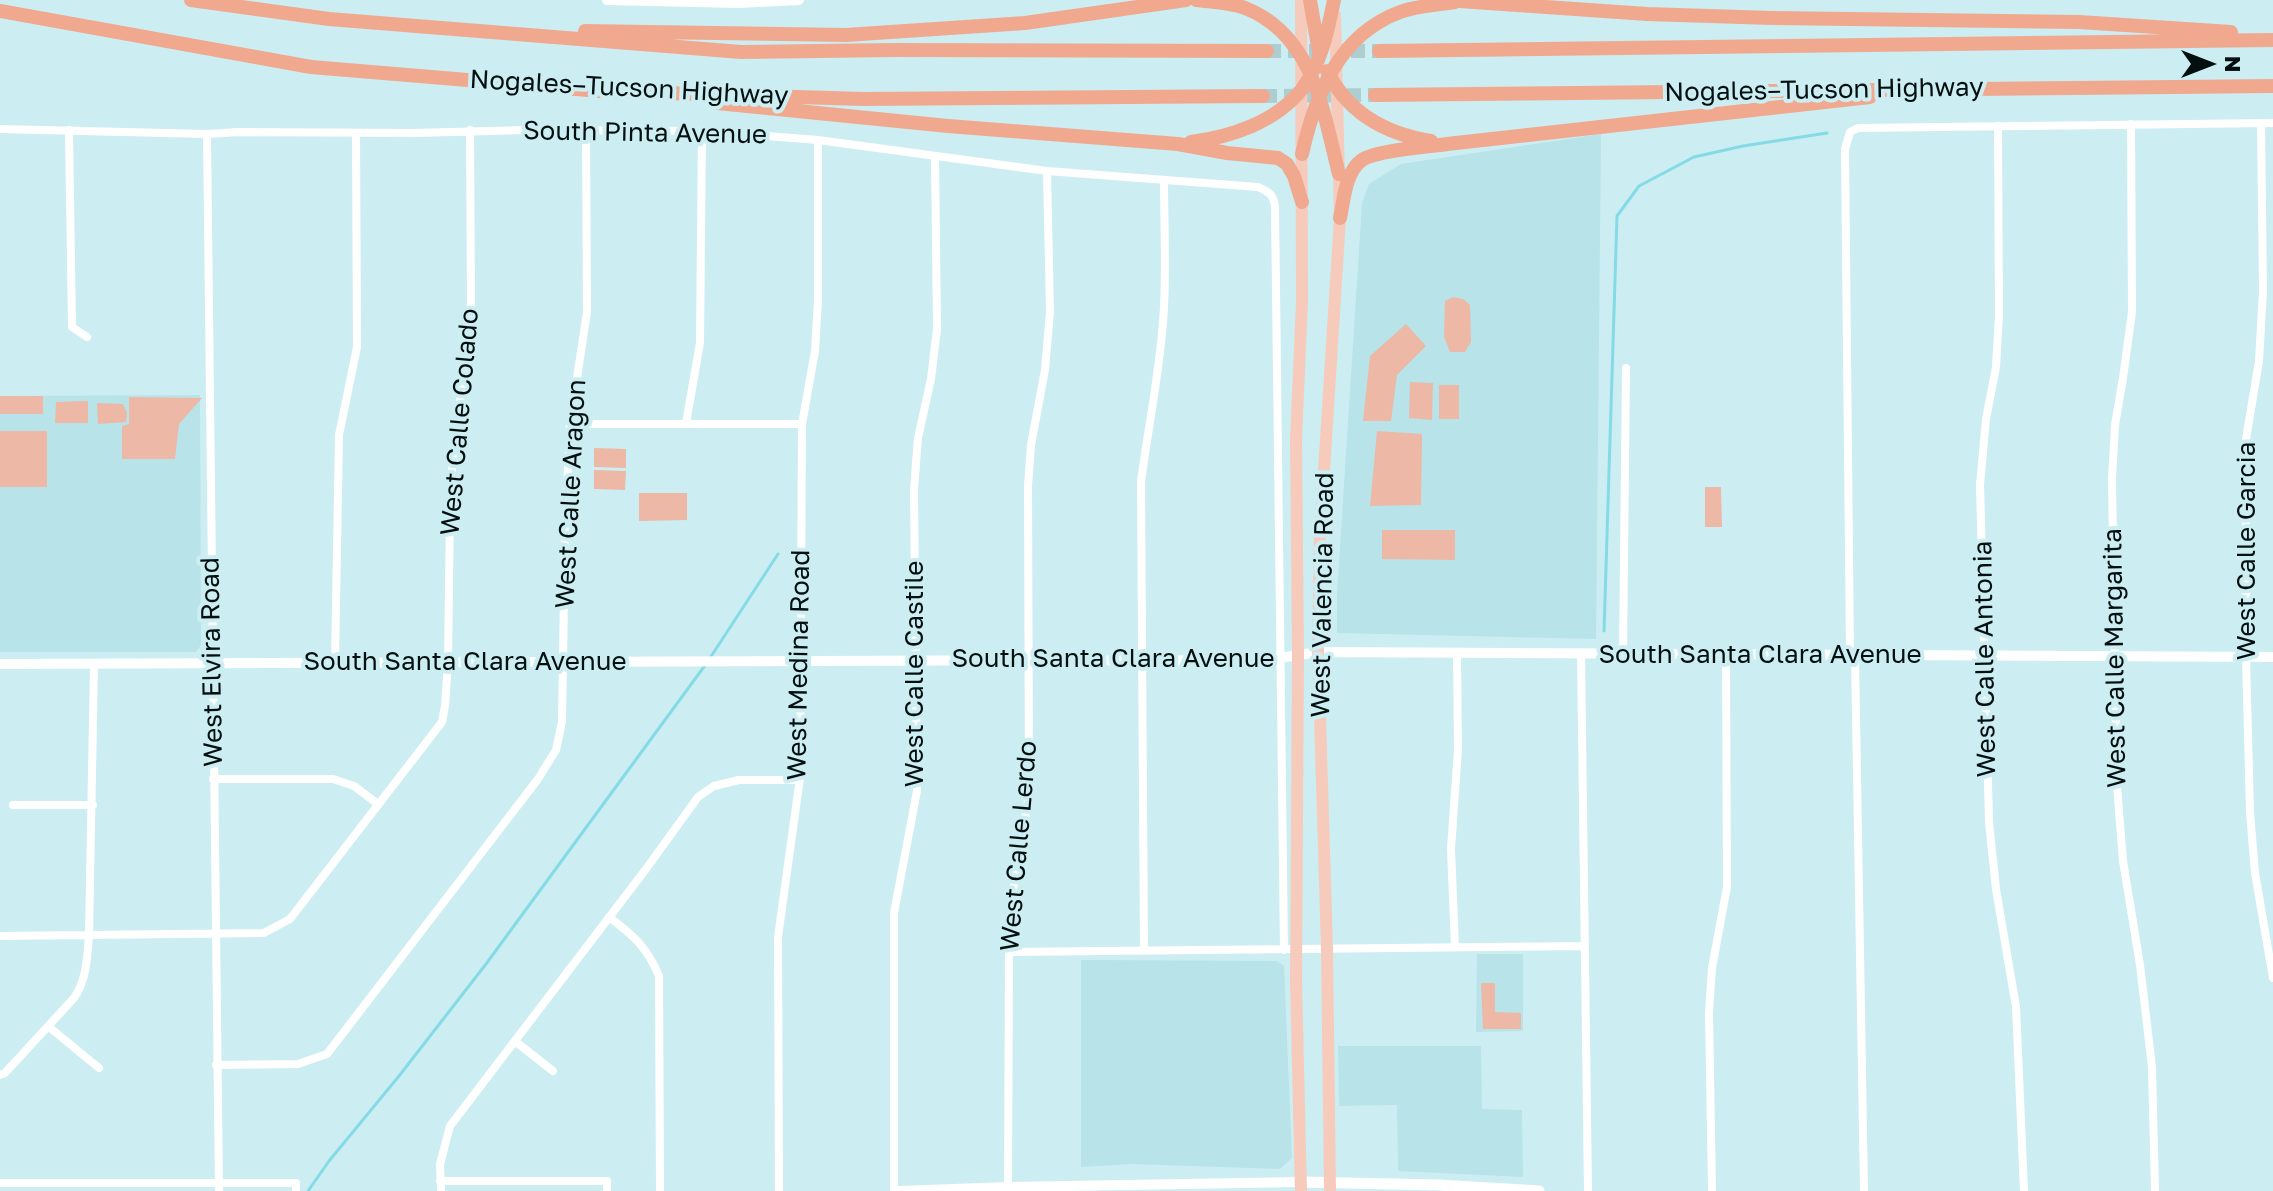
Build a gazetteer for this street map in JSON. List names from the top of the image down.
{
  "streets": {
    "highway": ["Nogales–Tucson Highway"],
    "main road": ["West Valencia Road"],
    "street": [
      "South Pinta Avenue",
      "West Calle Colado",
      "West Calle Aragon",
      "West Calle Garcia",
      "South Santa Clara Avenue",
      "West Calle Margarita",
      "West Calle Antonia",
      "West Elvira Road",
      "West Medina Road",
      "West Calle Castile",
      "West Calle Lerdo"
    ]
  },
  "crossings": [
    ["South Pinta Avenue", "West Calle Colado"],
    ["South Pinta Avenue", "West Calle Aragon"],
    ["South Pinta Avenue", "West Valencia Road"],
    ["South Pinta Avenue", "West Elvira Road"],
    ["South Pinta Avenue", "West Medina Road"],
    ["South Pinta Avenue", "West Calle Castile"],
    ["South Pinta Avenue", "West Calle Lerdo"],
    ["West Calle Colado", "South Santa Clara Avenue"],
    ["West Calle Colado", "West Elvira Road"],
    ["West Calle Aragon", "South Santa Clara Avenue"],
    ["West Calle Aragon", "West Elvira Road"],
    ["West Calle Garcia", "South Santa Clara Avenue"],
    ["West Valencia Road", "South Santa Clara Avenue"],
    ["South Santa Clara Avenue", "West Calle Margarita"],
    ["South Santa Clara Avenue", "West Calle Antonia"],
    ["South Santa Clara Avenue", "West Elvira Road"],
    ["South Santa Clara Avenue", "West Medina Road"],
    ["South Santa Clara Avenue", "West Calle Castile"],
    ["South Santa Clara Avenue", "West Calle Lerdo"]
  ],
  "north": "right"
}
